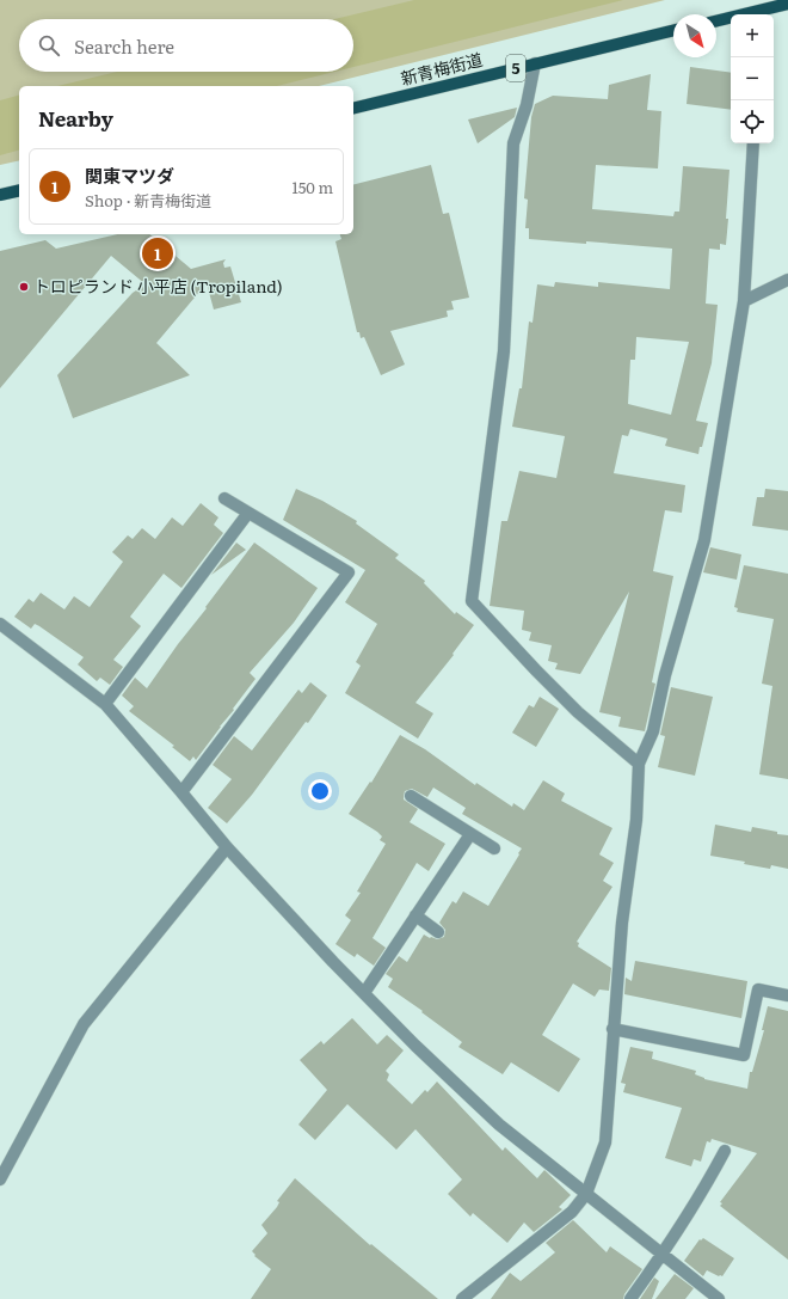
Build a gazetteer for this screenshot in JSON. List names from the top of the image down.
{
  "streets": {
    "main road": ["5", "新青梅街道"]
  },
  "places": ["トロピランド 小平店 (Tropiland)"],
  "north": "bottom right",
  "page": {
    "map_buttons": ["+", "−"],
    "search": "Search here",
    "heading": "Nearby",
    "list": [
      {
        "mark": "1",
        "name": "関東マツダ",
        "note": "Shop · 新青梅街道",
        "value": "150 m"
      }
    ],
    "pins": "1"
  }
}
